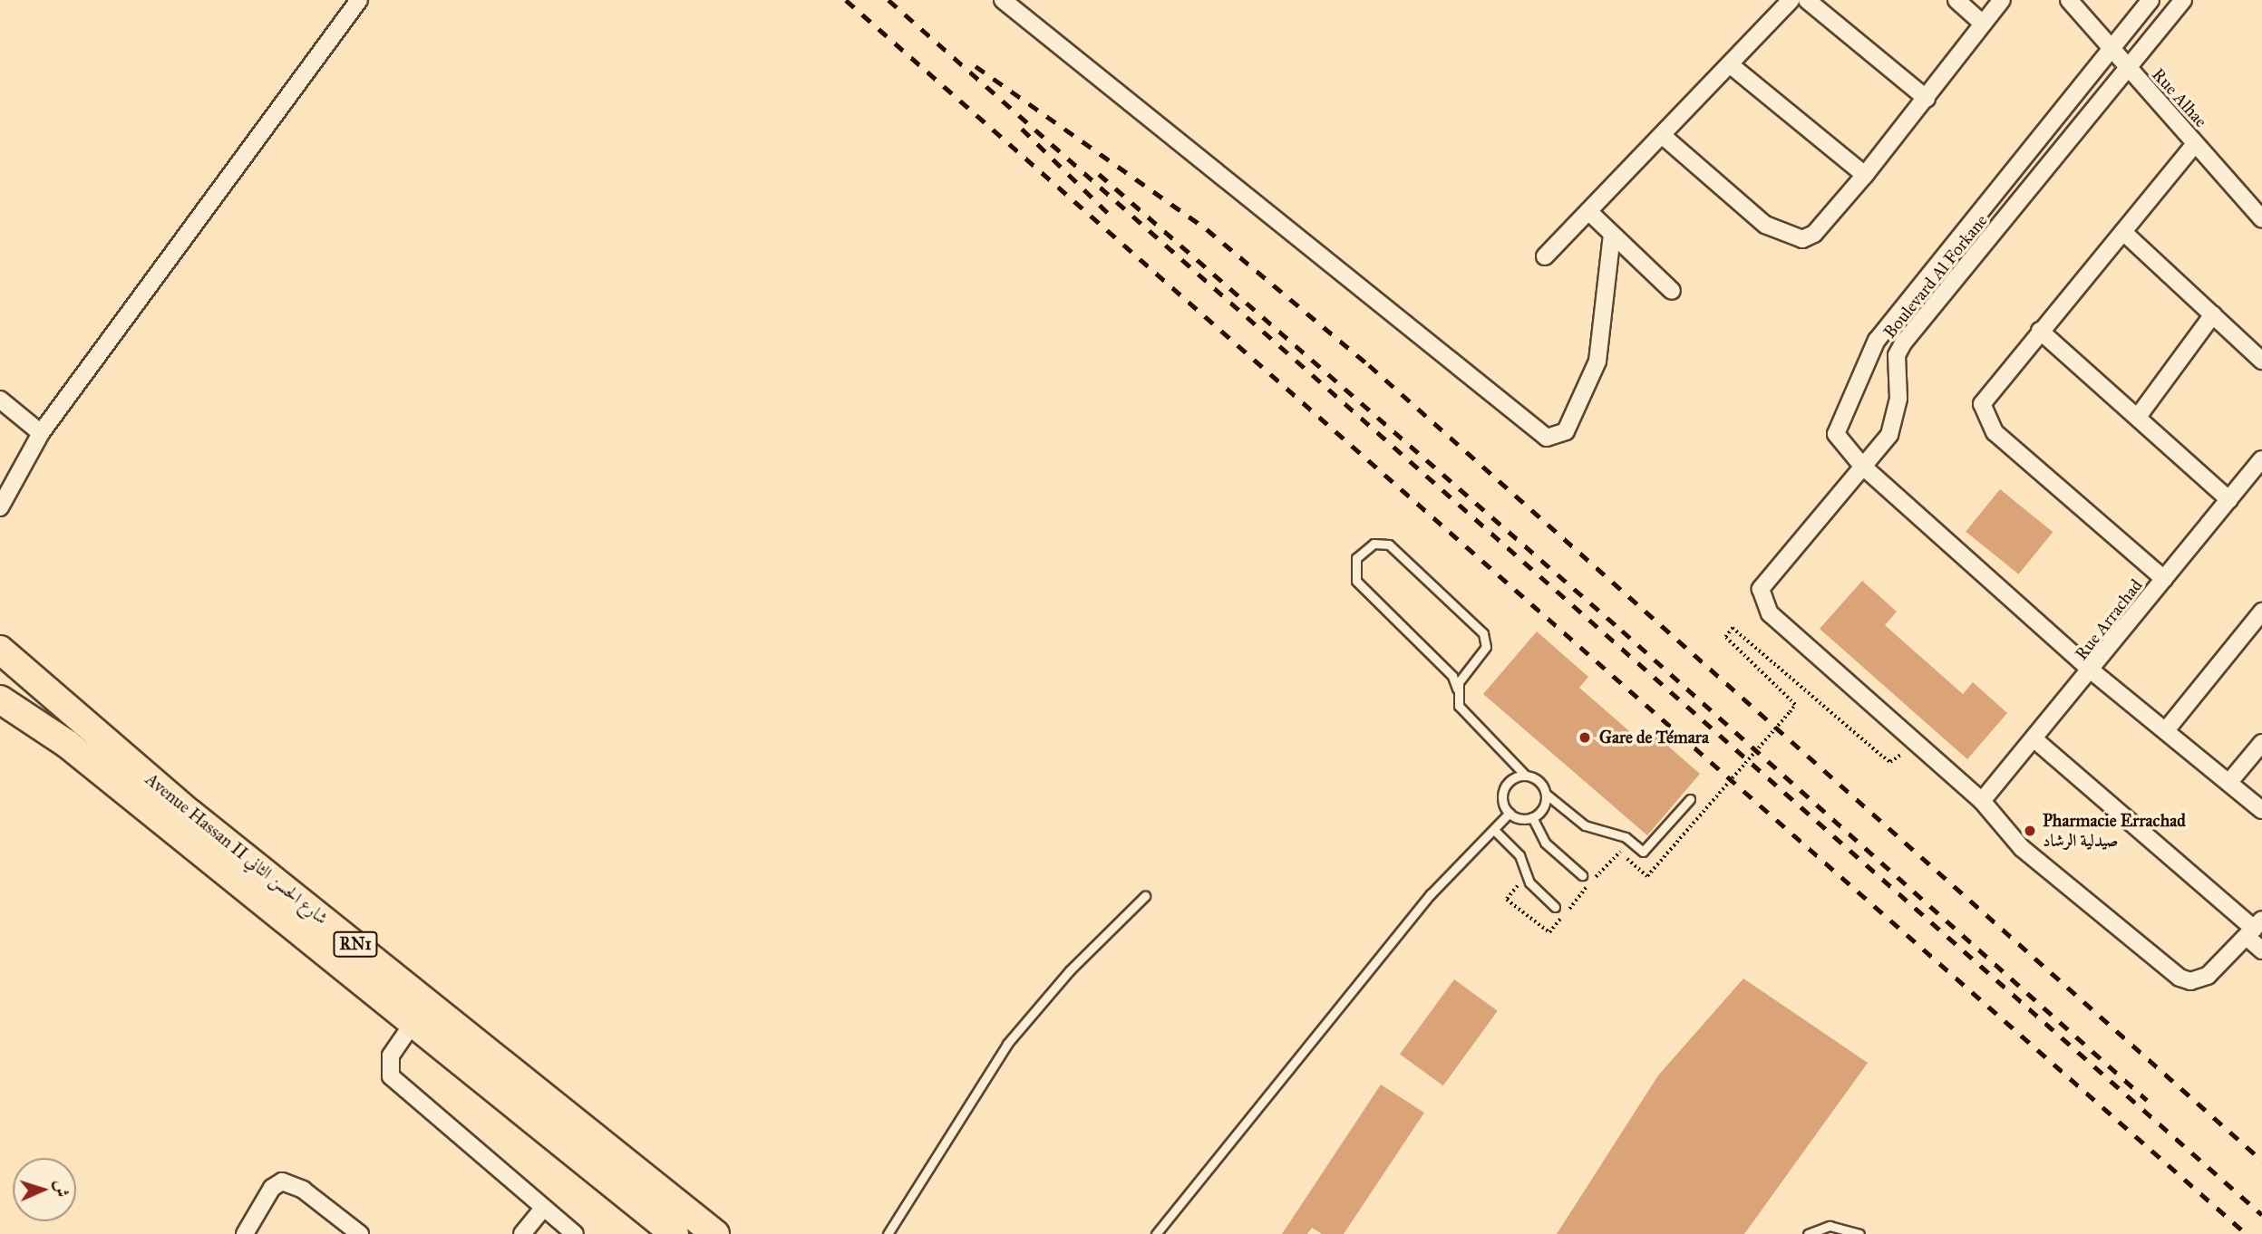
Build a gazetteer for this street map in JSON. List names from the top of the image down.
{
  "streets": {
    "main road": ["Avenue Hassan II شارع الحسن الثاني", "RN1"],
    "street": ["Rue Alhae", "Boulevard Al Forkane", "Rue Arrachad"]
  },
  "crossings": [
    ["Rue Alhae", "Boulevard Al Forkane"]
  ],
  "places": ["Gare de Témara", "Pharmacie Errachad صيدلية الرشاد"],
  "north": "right"
}
